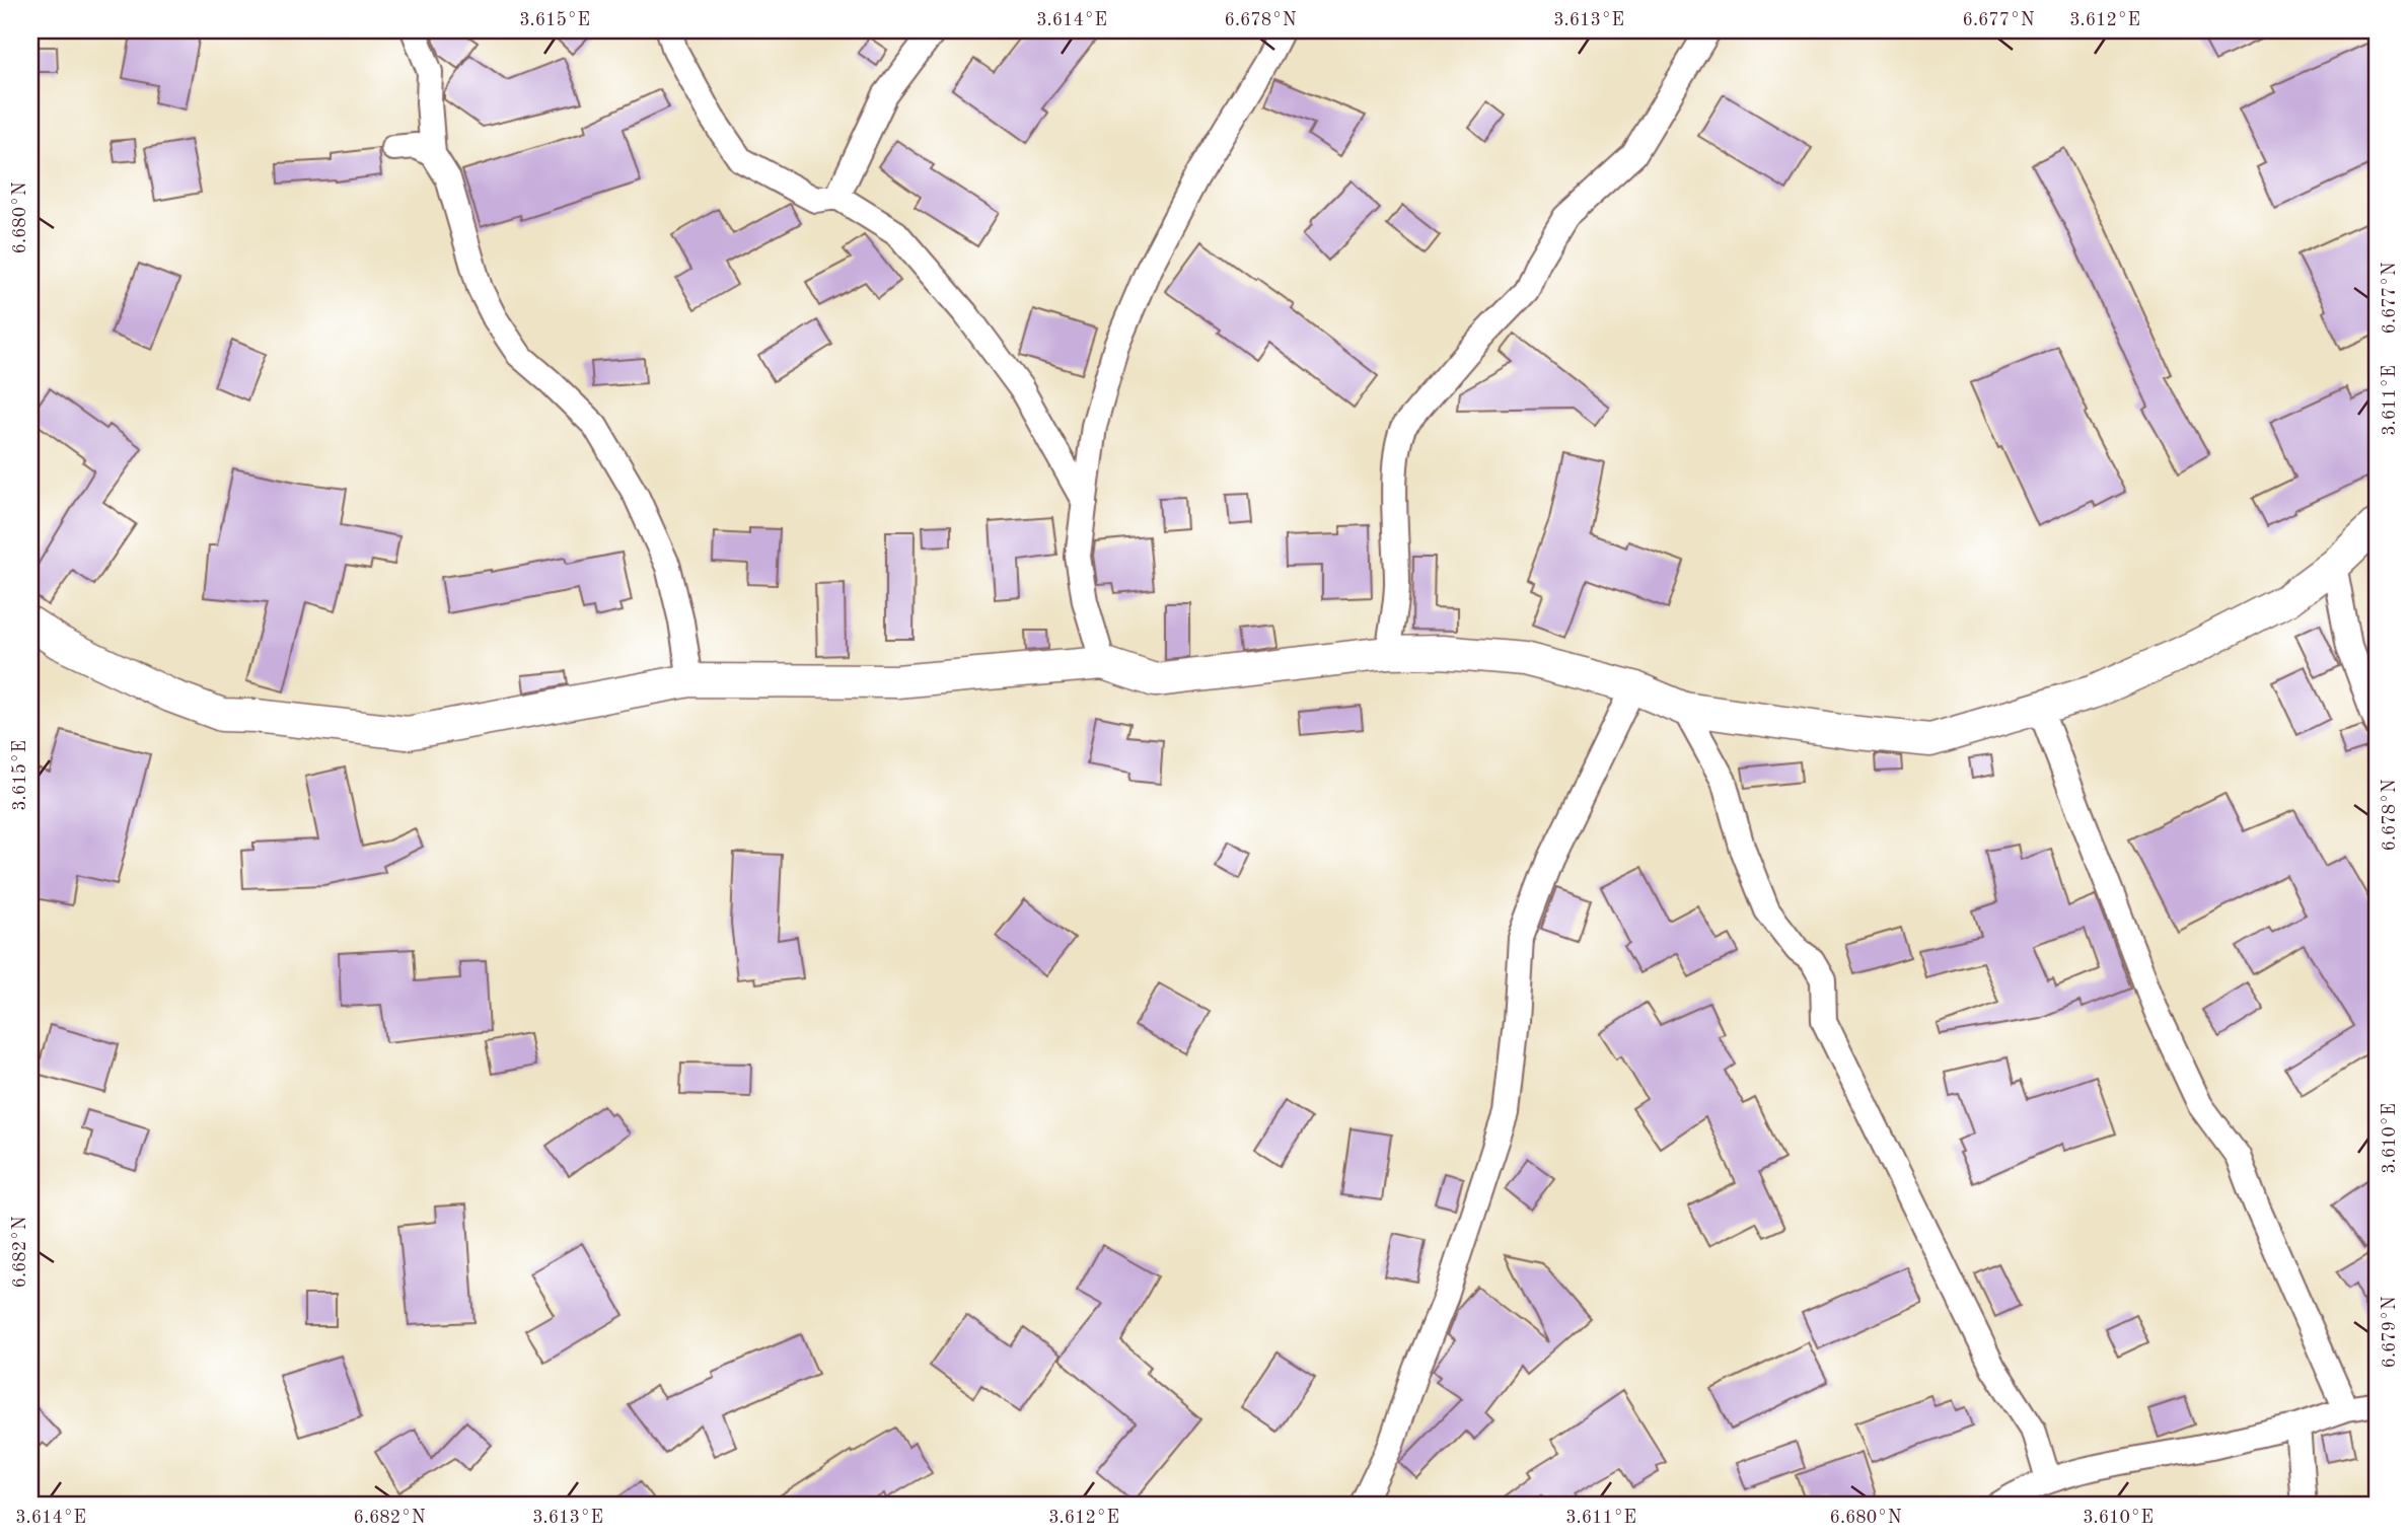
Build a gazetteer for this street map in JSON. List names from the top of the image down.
{
  "coordinates": [
    "3.615°E",
    "3.614°E",
    "6.678°N",
    "3.613°E",
    "6.677°N",
    "3.612°E",
    "6.680°N",
    "3.611°E",
    "3.610°E",
    "6.682°N",
    "6.679°N"
  ]
}
